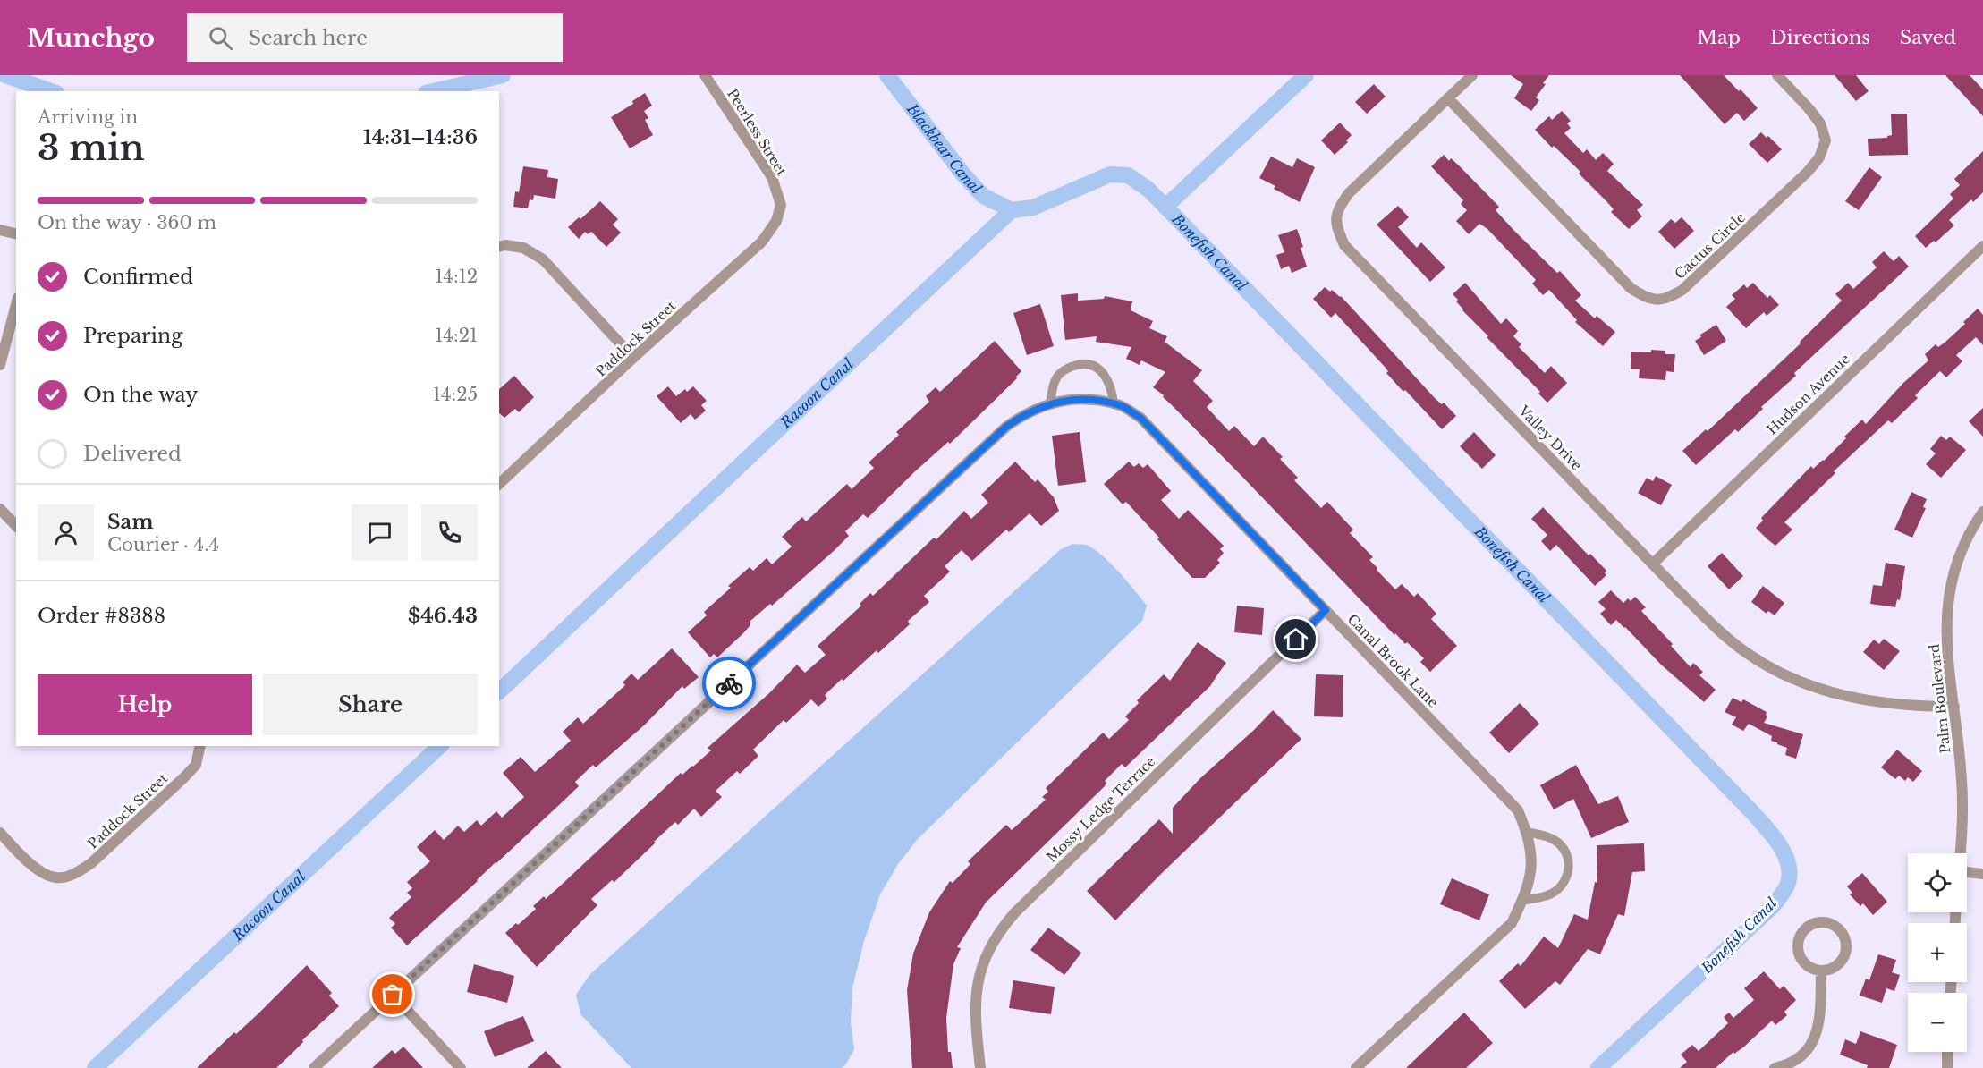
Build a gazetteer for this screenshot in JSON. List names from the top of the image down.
{
  "streets": {
    "street": [
      "Peerless Street",
      "Cactus Circle",
      "Paddock Street",
      "Hudson Avenue",
      "Valley Drive",
      "Canal Brook Lane",
      "Palm Boulevard",
      "Mossy Ledge Terrace"
    ]
  },
  "crossings": [
    ["Peerless Street", "Paddock Street"],
    ["Cactus Circle", "Valley Drive"],
    ["Hudson Avenue", "Valley Drive"],
    ["Valley Drive", "Palm Boulevard"],
    ["Canal Brook Lane", "Mossy Ledge Terrace"]
  ],
  "water": ["Blackbear Canal", "Bonefish Canal", "Racoon Canal"],
  "page": {
    "header": "Munchgo",
    "search": "Search here",
    "nav": ["Map", "Directions", "Saved"],
    "heading": ["3 min", "Arriving in", "14:31–14:36"],
    "panel": [
      "Sam",
      "Courier · 4.4",
      "Order #8388",
      "$46.43"
    ],
    "bar": "On the way · 360 m",
    "list": [
      ["Confirmed", "14:12"],
      ["Preparing", "14:21"],
      ["On the way", "14:25"],
      "Delivered"
    ],
    "buttons": ["Help", "Share"],
    "map_buttons": ["+", "−"]
  }
}
